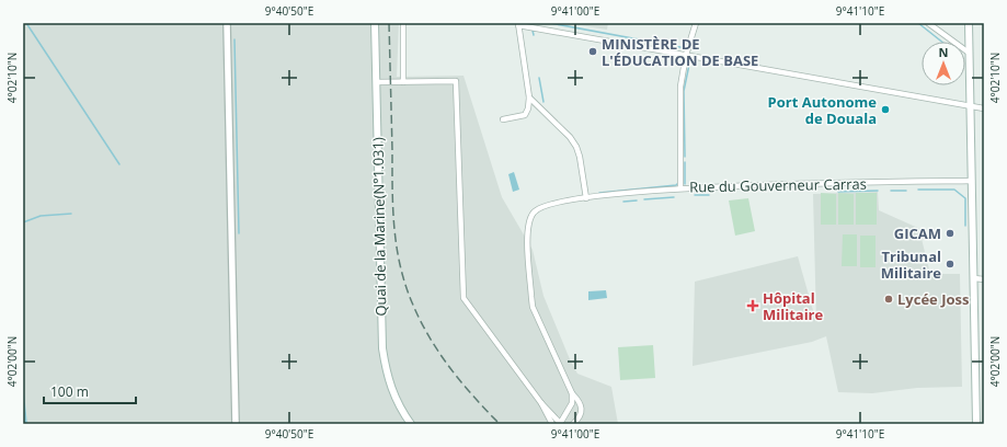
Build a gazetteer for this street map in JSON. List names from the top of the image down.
{
  "streets": {
    "main road": ["Quai de la Marine(N°1.031)"],
    "street": ["Rue du Gouverneur Carras"]
  },
  "places": {
    "other": [
      "MINISTÈRE DE L'ÉDUCATION DE BASE",
      "Port Autonome de Douala",
      "GICAM",
      "Tribunal Militaire",
      "Lycée Joss"
    ],
    "health": ["Hôpital Militaire"]
  },
  "scale_bar": "100 m",
  "north": "top",
  "coordinates": [
    "9°40'50\"E",
    "9°41'00\"E",
    "9°41'10\"E",
    "4°02'10\"N",
    "4°02'00\"N"
  ]
}
